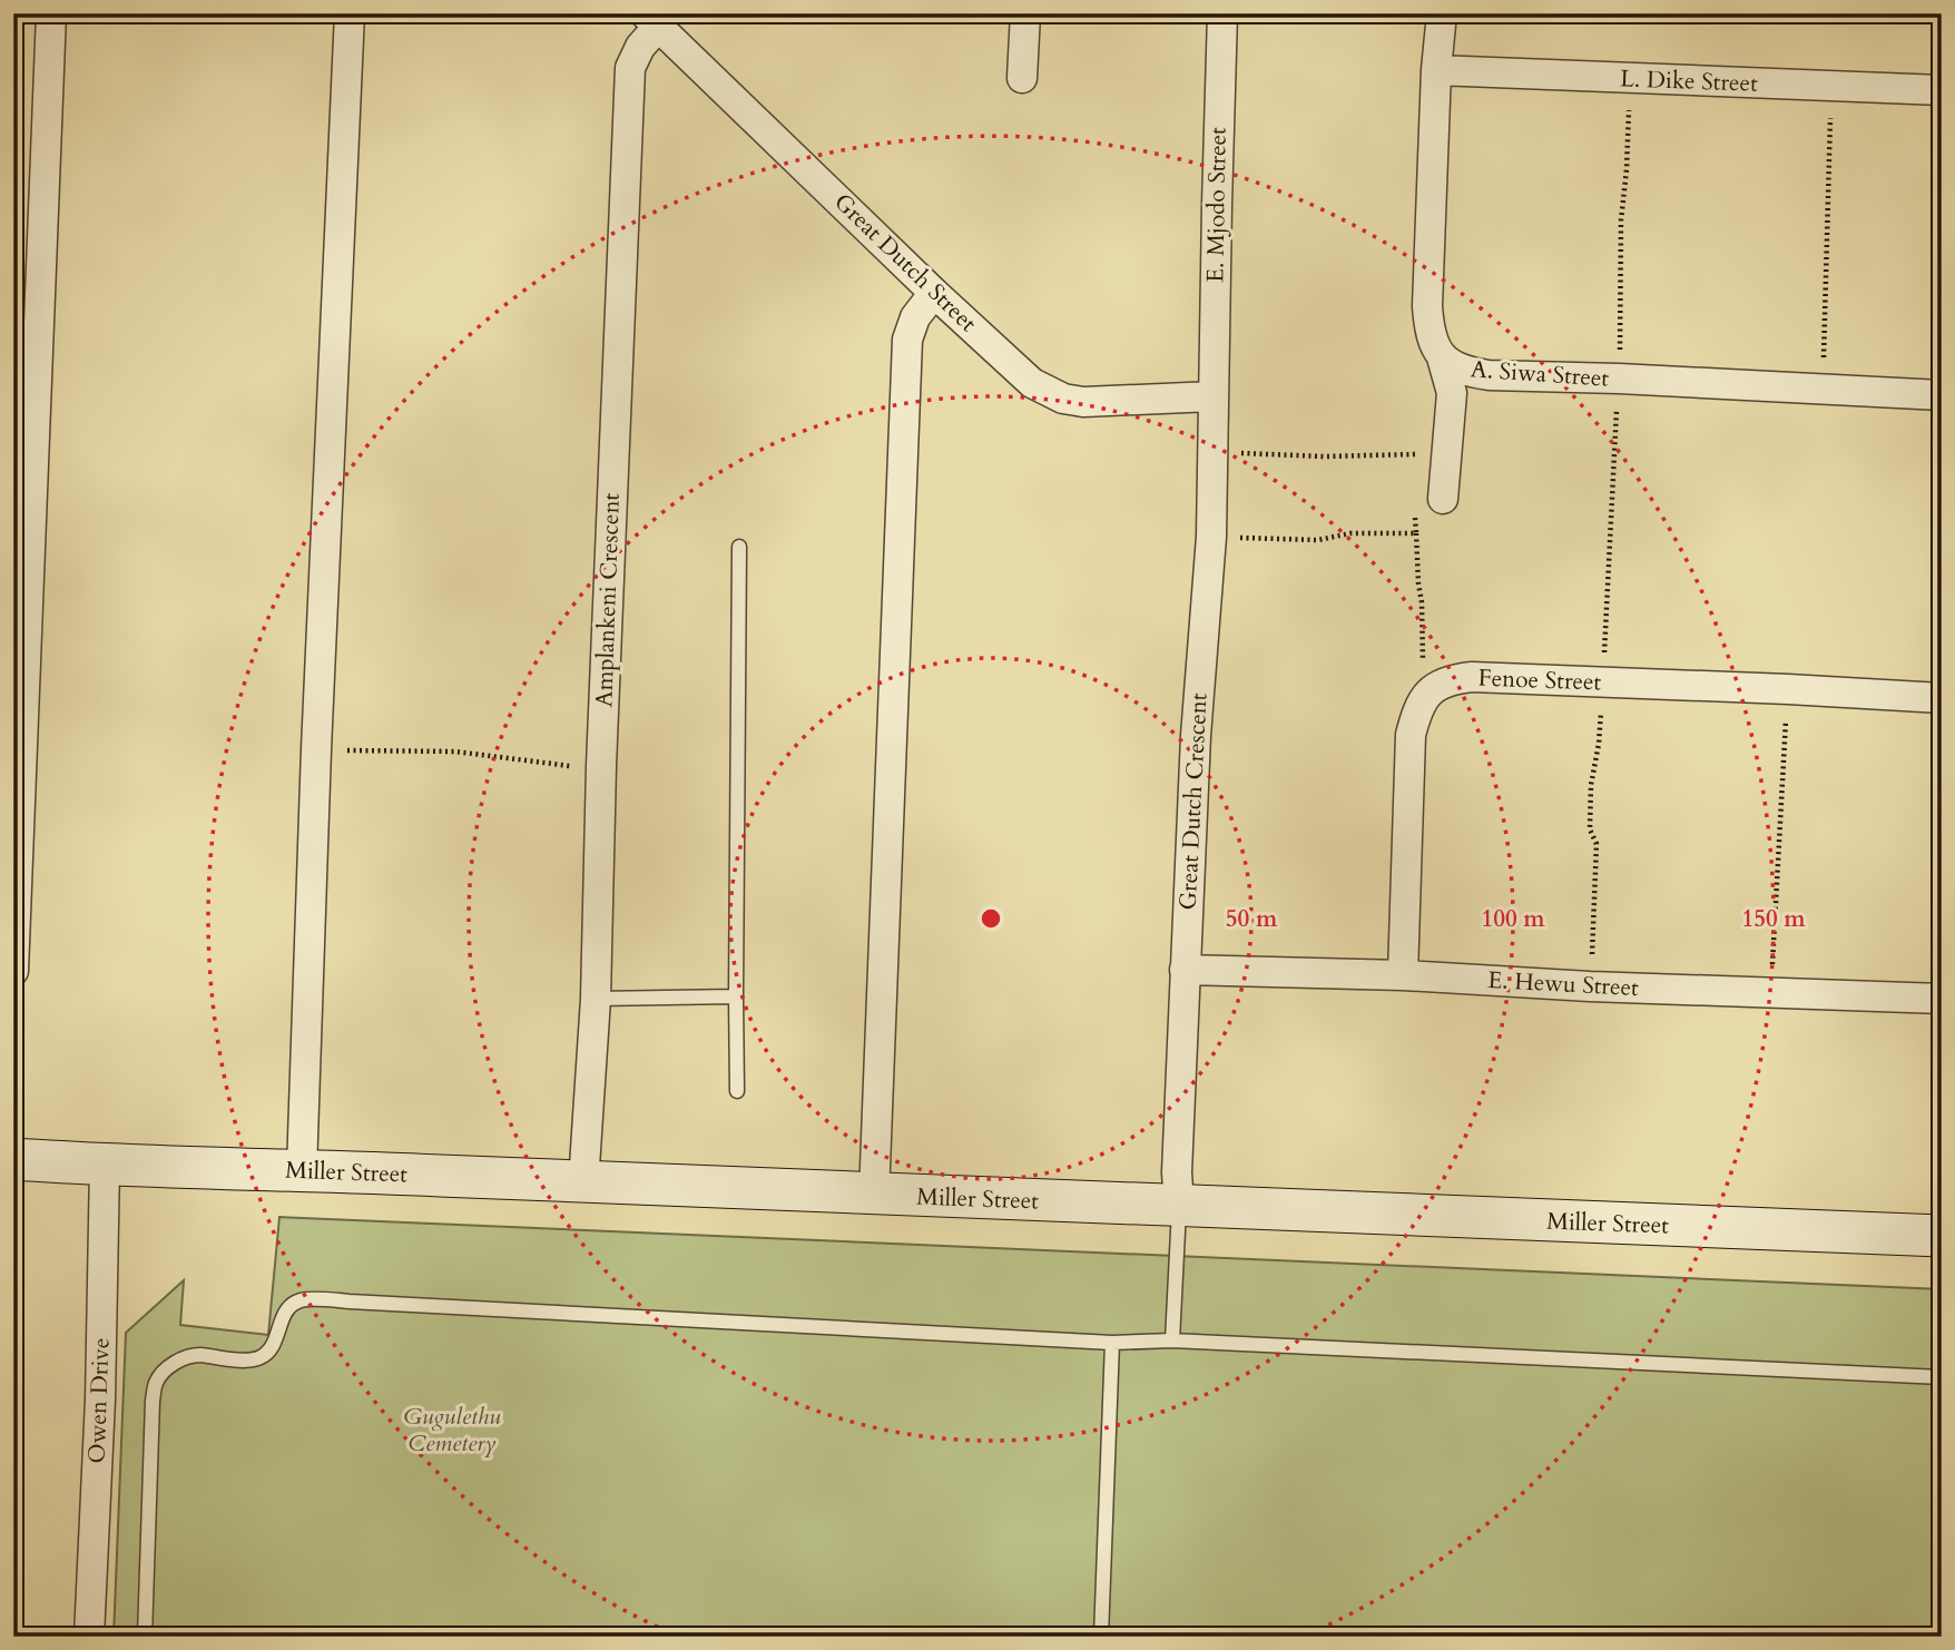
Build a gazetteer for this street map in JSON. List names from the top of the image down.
{
  "streets": {
    "street": [
      "L. Dike Street",
      "E. Mjodo Street",
      "Great Dutch Street",
      "A. Siwa Street",
      "Amplankeni Crescent",
      "Fenoe Street",
      "Great Dutch Crescent",
      "E. Hewu Street",
      "Miller Street",
      "Owen Drive"
    ]
  },
  "crossings": [
    ["L. Dike Street", "A. Siwa Street"],
    ["E. Mjodo Street", "Great Dutch Street"],
    ["E. Mjodo Street", "Great Dutch Crescent"],
    ["Great Dutch Street", "Amplankeni Crescent"],
    ["Great Dutch Street", "Great Dutch Crescent"],
    ["Amplankeni Crescent", "Miller Street"],
    ["Great Dutch Crescent", "E. Hewu Street"],
    ["Great Dutch Crescent", "Miller Street"],
    ["Miller Street", "Owen Drive"]
  ],
  "parks": ["Gugulethu Cemetery"],
  "rings": ["50 m", "100 m", "150 m"]
}
